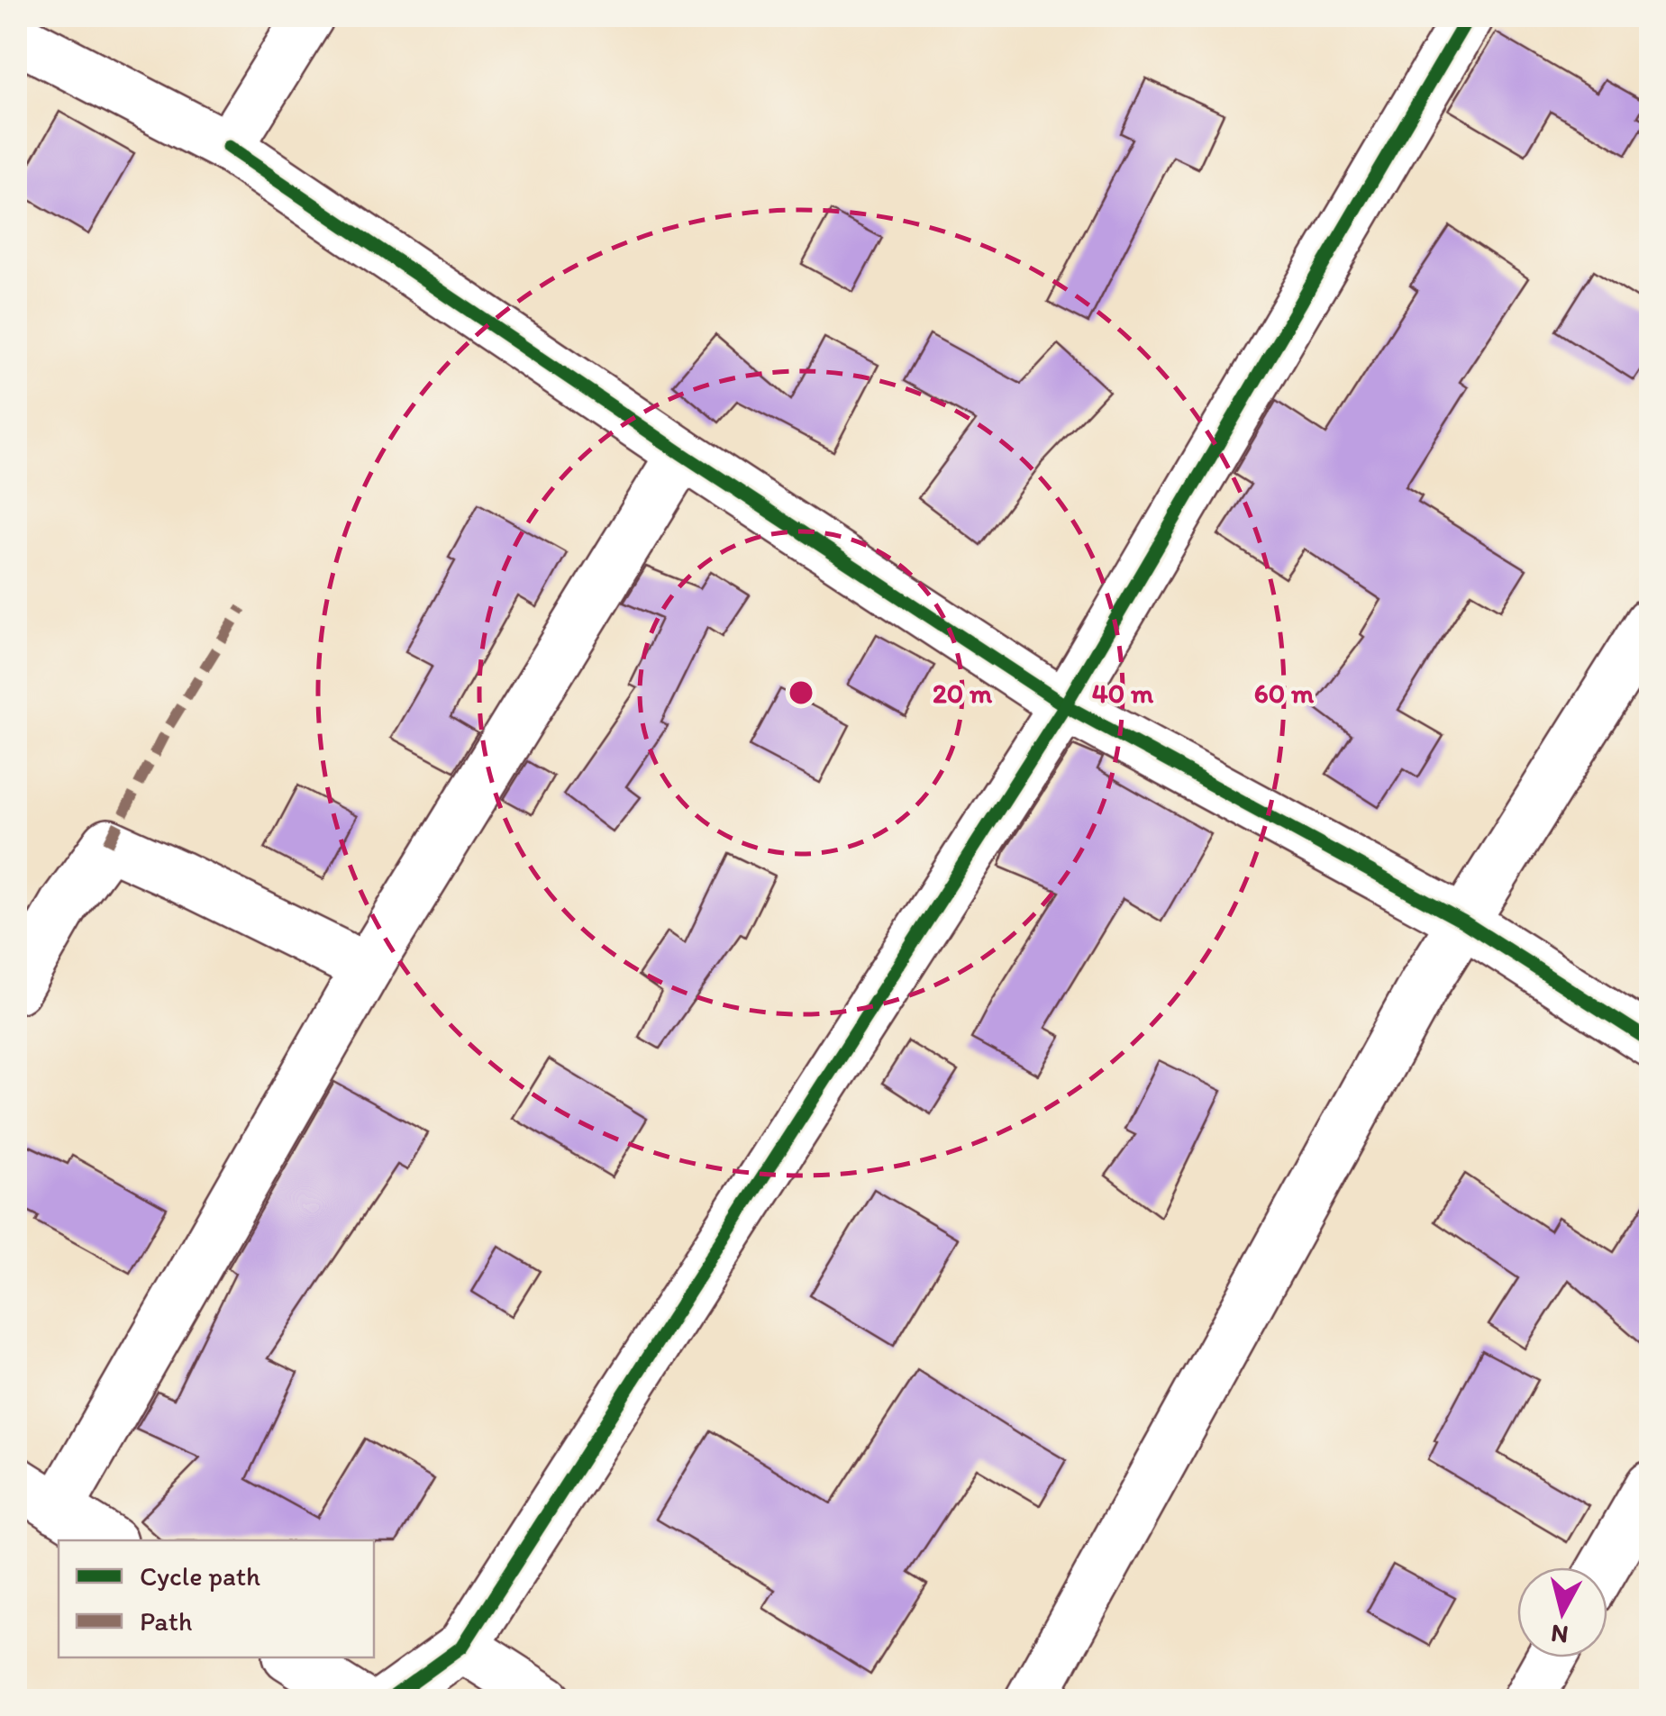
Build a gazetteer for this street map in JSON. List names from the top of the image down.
{
  "legend": ["Cycle path", "Path"],
  "north": "bottom",
  "rings": ["20 m", "40 m", "60 m"]
}
